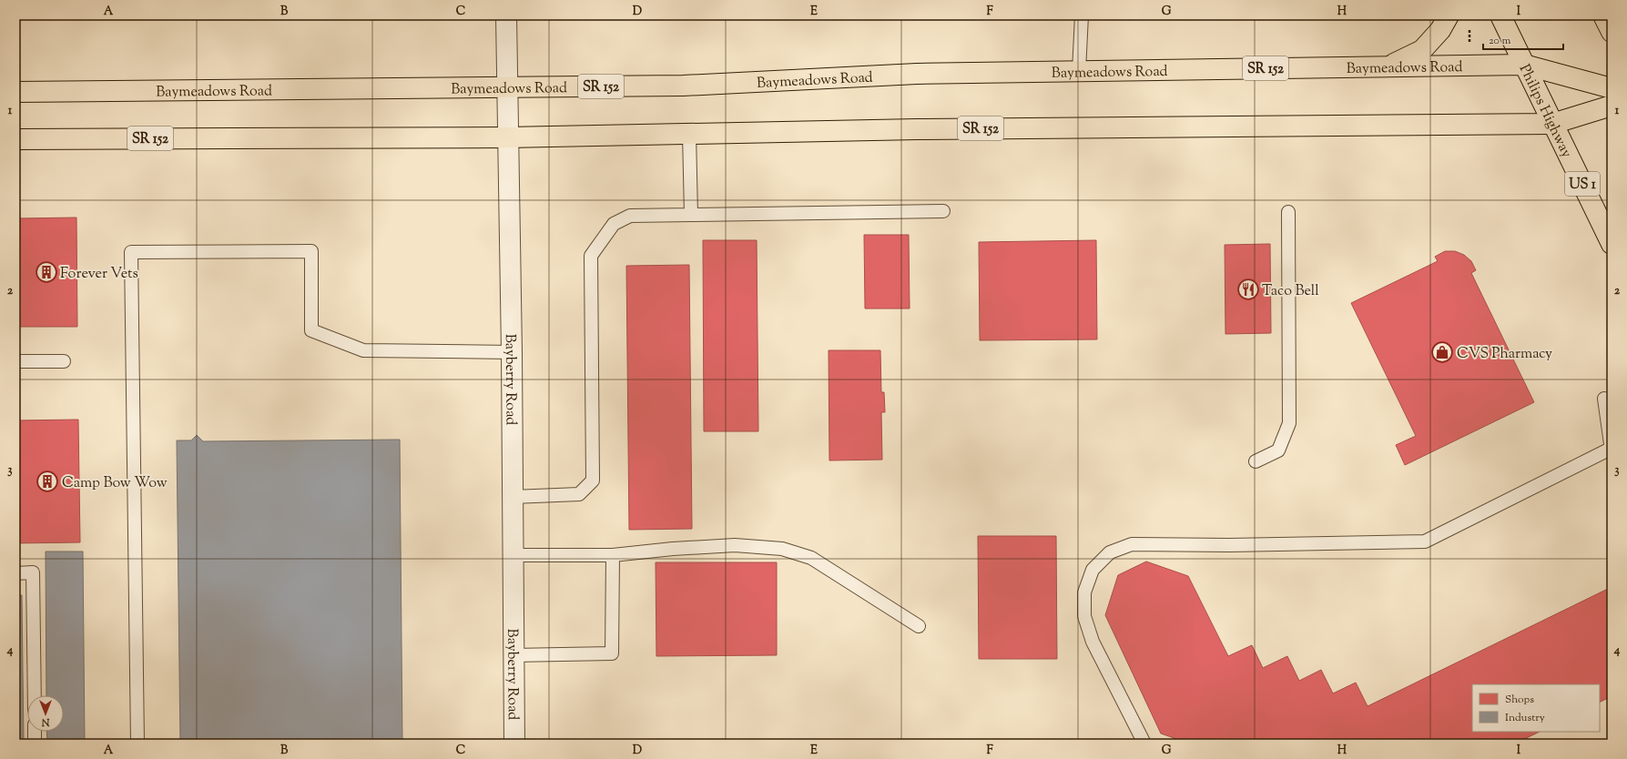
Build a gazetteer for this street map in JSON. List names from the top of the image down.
{
  "streets": {
    "main road": [
      "Baymeadows Road",
      "SR 152",
      "Philips Highway",
      "US 1"
    ],
    "street": ["Bayberry Road"]
  },
  "crossings": [
    ["Baymeadows Road", "Philips Highway"],
    ["Baymeadows Road", "Bayberry Road"],
    ["SR 152", "Philips Highway"],
    ["SR 152", "Bayberry Road"]
  ],
  "places": {
    "building": ["Forever Vets", "Camp Bow Wow"],
    "restaurant": ["Taco Bell"],
    "shop": ["CVS Pharmacy"]
  },
  "legend": ["Shops", "Industry"],
  "scale_bar": "20 m",
  "north": "bottom",
  "grid": {
    "columns": [
      "A",
      "B",
      "C",
      "D",
      "E",
      "F",
      "G",
      "H",
      "I"
    ],
    "rows": [
      "1",
      "2",
      "3",
      "4"
    ]
  }
}
